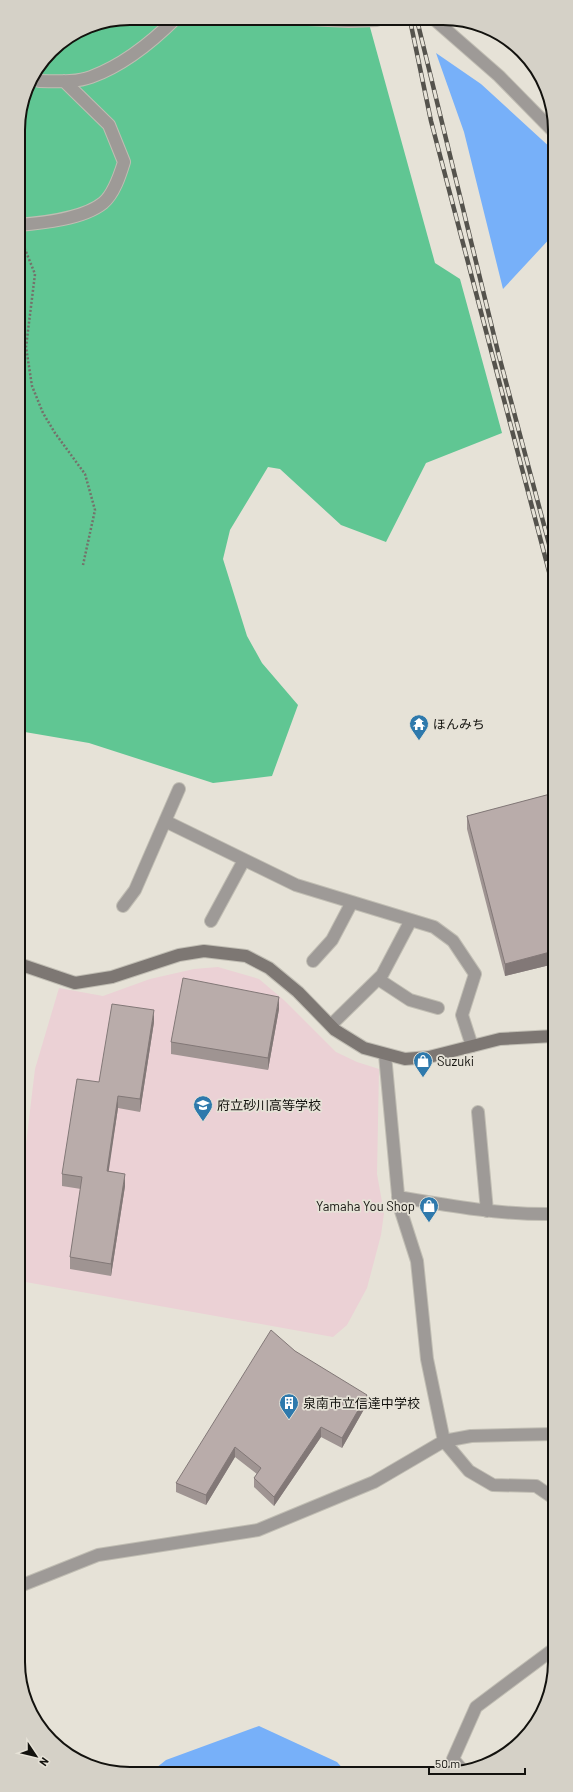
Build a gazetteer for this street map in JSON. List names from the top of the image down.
{
  "places": {
    "temple": ["ほんみち"],
    "shop": ["Suzuki", "Yamaha You Shop"],
    "school or university": ["府立砂川高等学校"],
    "building": ["泉南市立信達中学校"]
  },
  "scale_bar": "50 m",
  "north": "bottom right"
}
